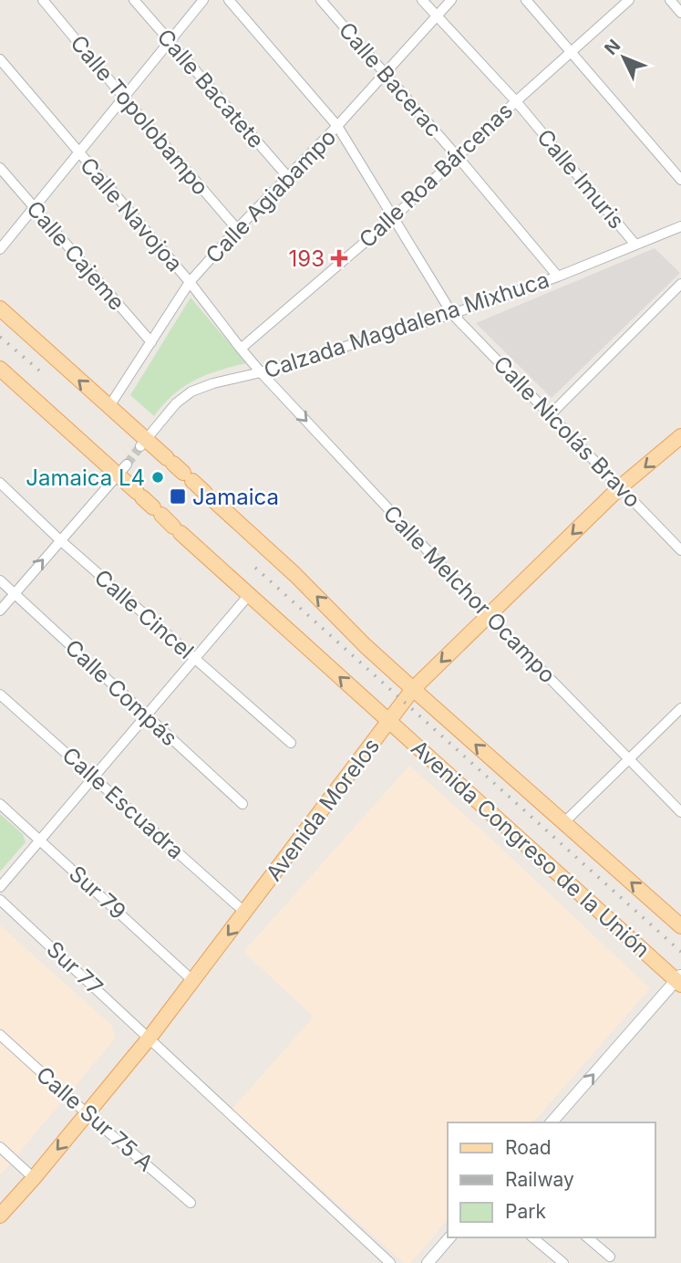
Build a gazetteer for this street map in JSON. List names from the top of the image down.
{
  "streets": {
    "main road": ["Avenida Morelos", "Avenida Congreso de la Unión"],
    "street": [
      "Calle Bacerac",
      "Calle Bacatete",
      "Calle Topolobampo",
      "Calle Roa Bárcenas",
      "Calle Imuris",
      "Calle Agiabampo",
      "Calle Navojoa",
      "Calle Cajeme",
      "Calzada Magdalena Mixhuca",
      "Calle Nicolás Bravo",
      "Calle Melchor Ocampo",
      "Calle Cincel",
      "Calle Compás",
      "Calle Escuadra",
      "Sur 79",
      "Sur 77",
      "Calle Sur 75 A"
    ]
  },
  "crossings": [
    ["Calle Bacerac", "Calle Roa Bárcenas"],
    ["Calle Bacerac", "Calle Agiabampo"],
    ["Calle Bacerac", "Calzada Magdalena Mixhuca"],
    ["Calle Bacatete", "Calle Agiabampo"],
    ["Calle Topolobampo", "Calle Agiabampo"],
    ["Calle Roa Bárcenas", "Calle Imuris"],
    ["Calle Roa Bárcenas", "Calle Navojoa"],
    ["Calle Roa Bárcenas", "Calle Nicolás Bravo"],
    ["Calle Imuris", "Calle Agiabampo"],
    ["Calle Imuris", "Calzada Magdalena Mixhuca"],
    ["Calle Agiabampo", "Calle Navojoa"],
    ["Calle Agiabampo", "Calle Cajeme"],
    ["Calle Agiabampo", "Calle Nicolás Bravo"],
    ["Calle Agiabampo", "Avenida Congreso de la Unión"],
    ["Calle Navojoa", "Calzada Magdalena Mixhuca"],
    ["Calle Navojoa", "Calle Melchor Ocampo"],
    ["Calzada Magdalena Mixhuca", "Calle Nicolás Bravo"],
    ["Calzada Magdalena Mixhuca", "Calle Melchor Ocampo"],
    ["Calzada Magdalena Mixhuca", "Avenida Congreso de la Unión"],
    ["Calle Nicolás Bravo", "Avenida Morelos"],
    ["Calle Melchor Ocampo", "Avenida Morelos"],
    ["Calle Escuadra", "Avenida Morelos"],
    ["Avenida Morelos", "Avenida Congreso de la Unión"],
    ["Avenida Morelos", "Sur 79"],
    ["Avenida Morelos", "Sur 77"],
    ["Avenida Morelos", "Calle Sur 75 A"]
  ],
  "one_way": ["Calle Melchor Ocampo", "Avenida Morelos"],
  "places": {
    "health": ["193"],
    "other": ["Jamaica L4"],
    "transit": ["Jamaica"]
  },
  "legend": ["Road", "Railway", "Park"],
  "north": "top left"
}
